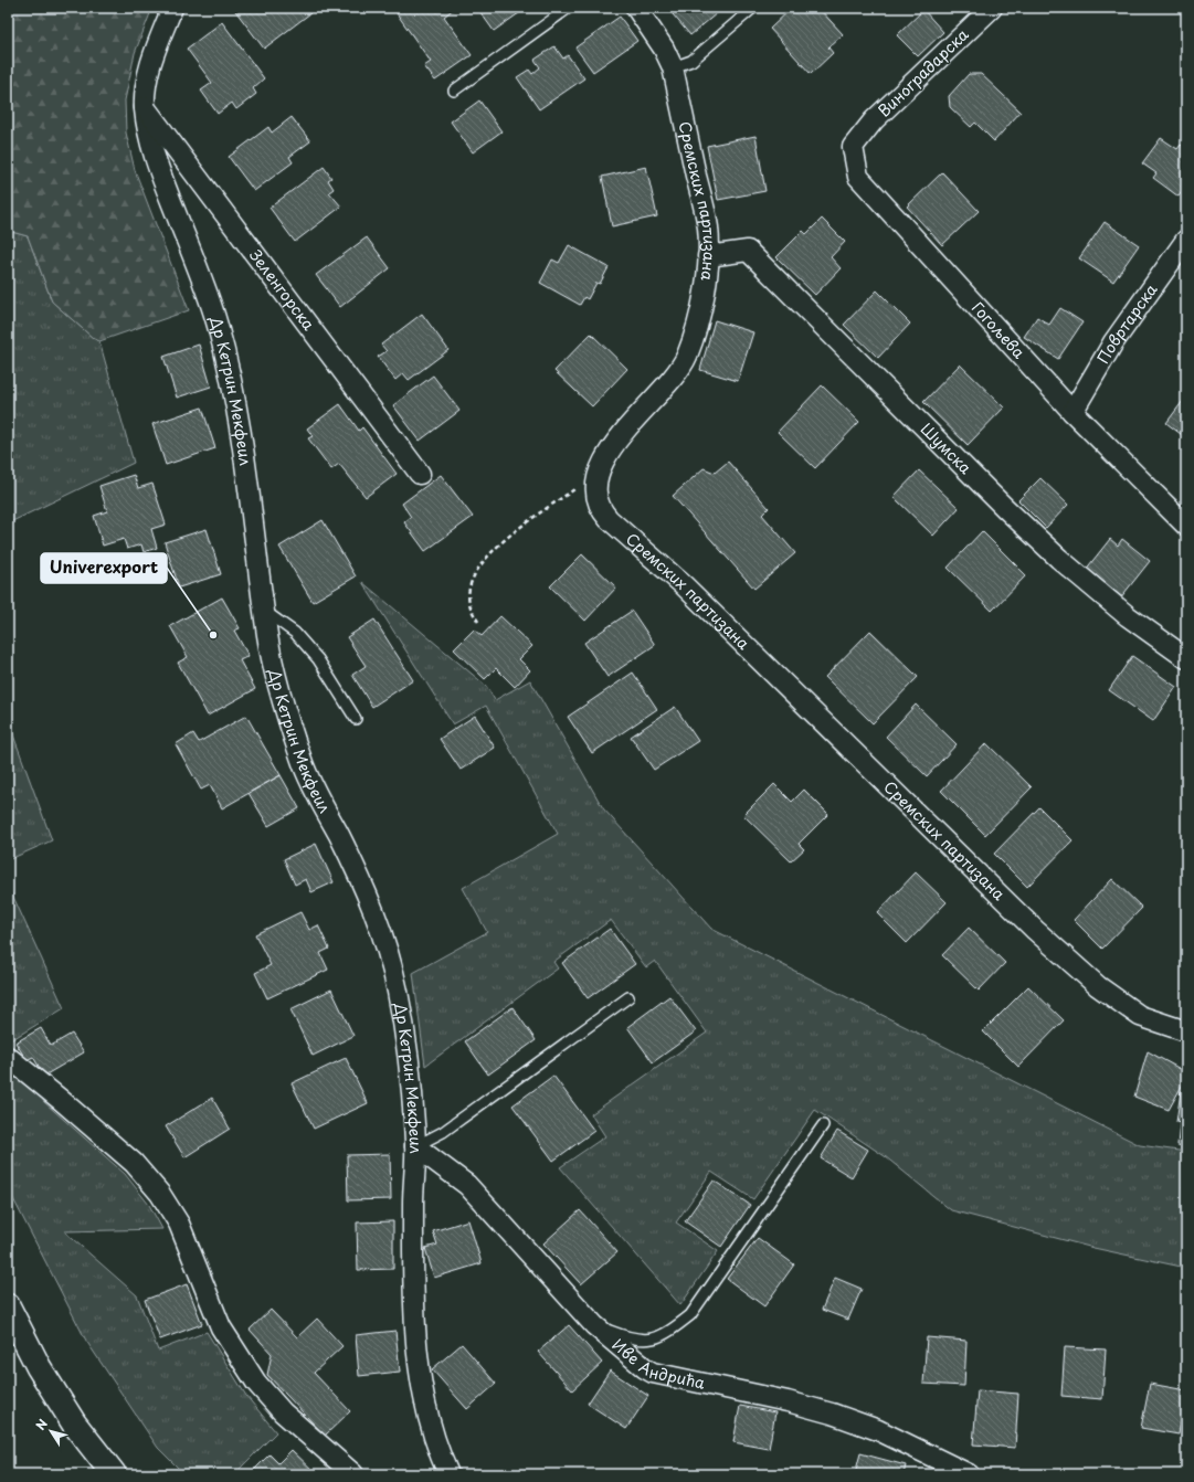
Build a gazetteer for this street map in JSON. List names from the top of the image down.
{
  "streets": {
    "street": [
      "Виноградарска",
      "Сремских партизана",
      "Зеленгорска",
      "Повртарска",
      "Гогољева",
      "Др Кетрин Мекфеил",
      "Шумска",
      "Иве Андрића"
    ]
  },
  "crossings": [
    ["Виноградарска", "Гогољева"],
    ["Сремских партизана", "Шумска"],
    ["Зеленгорска", "Др Кетрин Мекфеил"],
    ["Повртарска", "Гогољева"],
    ["Др Кетрин Мекфеил", "Иве Андрића"]
  ],
  "places": ["Univerexport"],
  "north": "top left"
}
